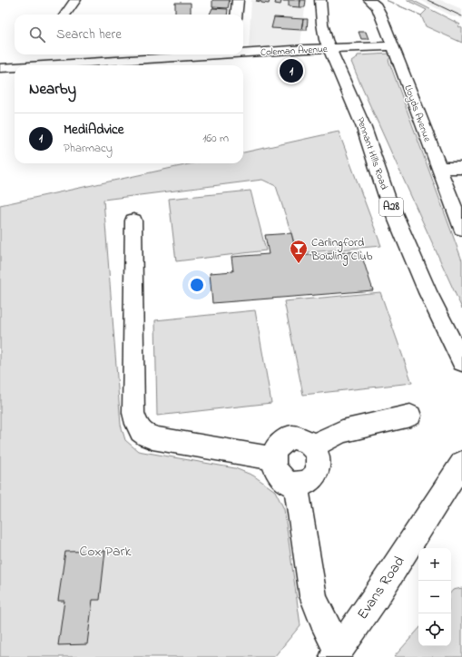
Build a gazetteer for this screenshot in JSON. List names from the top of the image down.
{
  "streets": {
    "main road": [
      "Coleman Avenue",
      "Lloyds Avenue",
      "Pennant Hills Road",
      "A28",
      "Evans Road"
    ]
  },
  "crossings": [
    ["Coleman Avenue", "Lloyds Avenue"],
    ["Coleman Avenue", "Pennant Hills Road"]
  ],
  "parks": ["Cox Park"],
  "places": {
    "bar": ["Carlingford Bowling Club"]
  },
  "page": {
    "search": "Search here",
    "pins": "1",
    "heading": "Nearby",
    "list": [
      {
        "mark": "1",
        "name": "MediAdvice",
        "note": "Pharmacy",
        "value": "160 m"
      }
    ],
    "map_buttons": ["+", "−"]
  }
}
